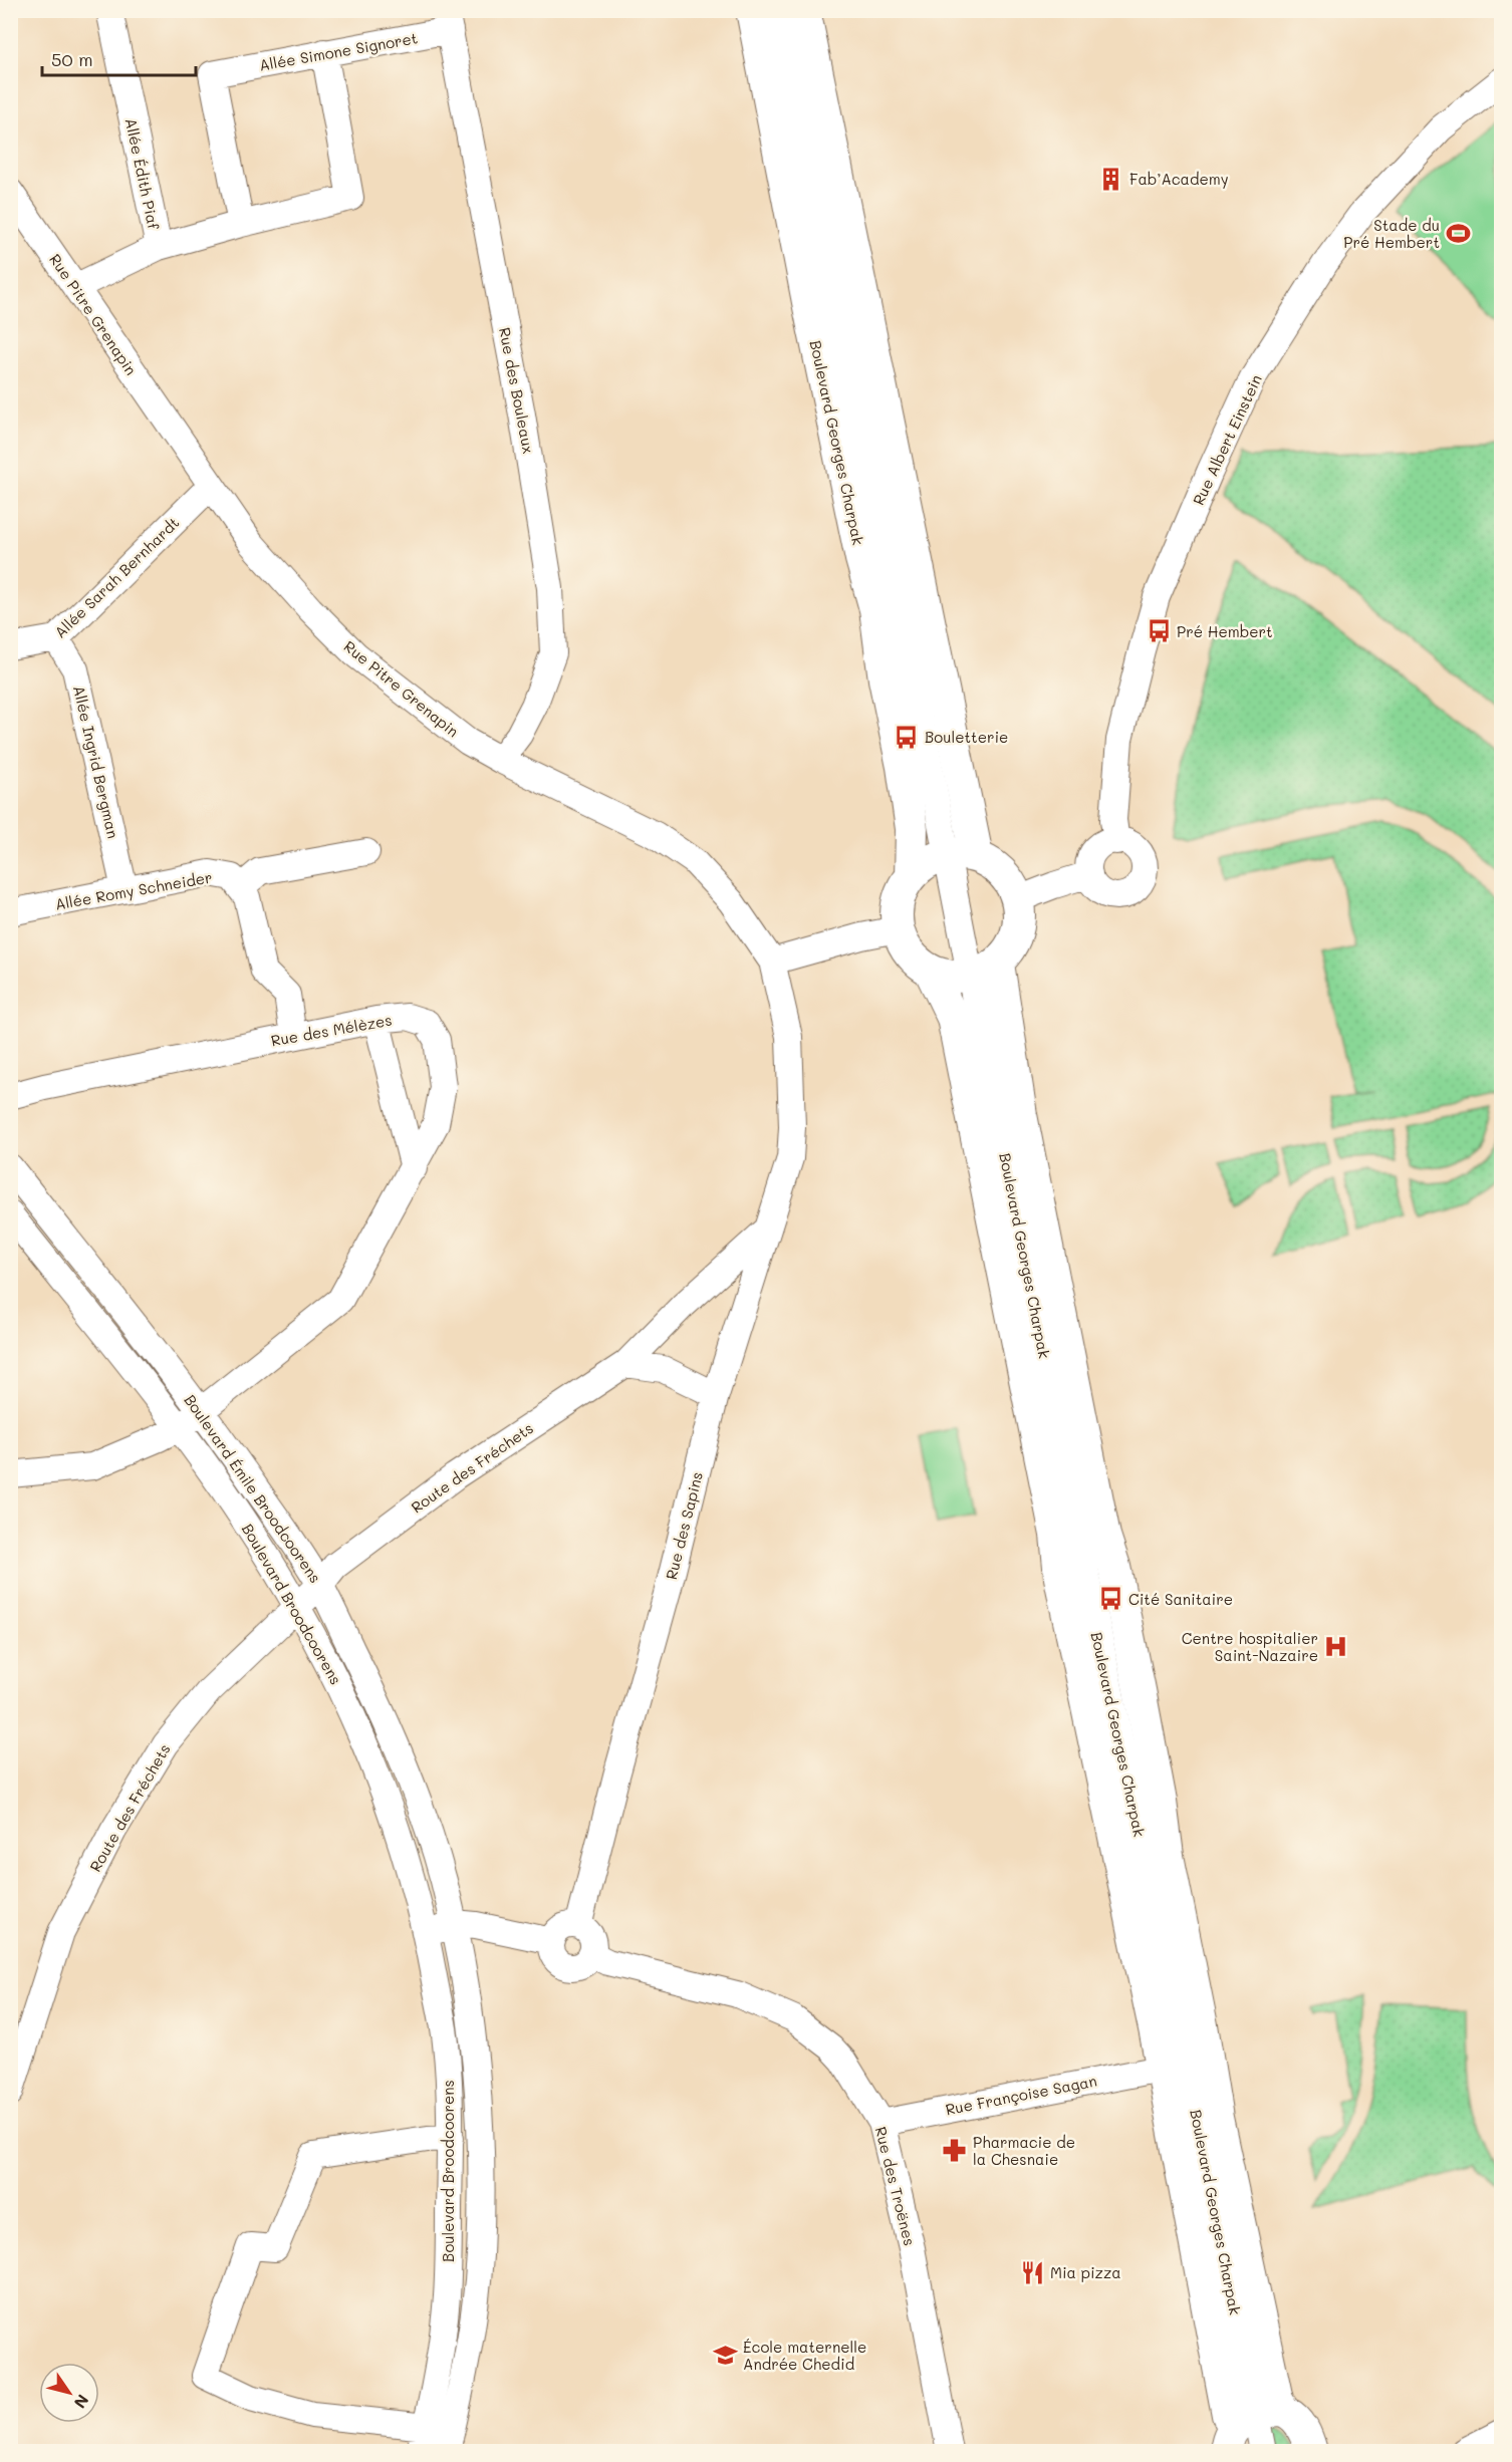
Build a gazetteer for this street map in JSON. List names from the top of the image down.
{
  "streets": {
    "main road": ["Boulevard Georges Charpak"],
    "street": [
      "Allée Simone Signoret",
      "Allée Édith Piaf",
      "Rue Pitre Grenapin",
      "Rue des Bouleaux",
      "Rue Albert Einstein",
      "Allée Sarah Bernhardt",
      "Allée Ingrid Bergman",
      "Allée Romy Schneider",
      "Rue des Mélèzes",
      "Route des Fréchets",
      "Boulevard Émile Broodcoorens",
      "Rue des Sapins",
      "Boulevard Broodcoorens",
      "Rue Françoise Sagan",
      "Rue des Troënes"
    ]
  },
  "crossings": [
    ["Allée Simone Signoret", "Rue des Bouleaux"],
    ["Allée Édith Piaf", "Rue Pitre Grenapin"],
    ["Rue Pitre Grenapin", "Rue des Bouleaux"],
    ["Rue Pitre Grenapin", "Allée Sarah Bernhardt"],
    ["Rue Pitre Grenapin", "Rue des Sapins"],
    ["Boulevard Georges Charpak", "Rue Françoise Sagan"],
    ["Allée Sarah Bernhardt", "Allée Ingrid Bergman"],
    ["Allée Ingrid Bergman", "Allée Romy Schneider"],
    ["Rue des Mélèzes", "Boulevard Émile Broodcoorens"],
    ["Rue des Mélèzes", "Boulevard Broodcoorens"],
    ["Route des Fréchets", "Boulevard Émile Broodcoorens"],
    ["Route des Fréchets", "Rue des Sapins"],
    ["Route des Fréchets", "Boulevard Broodcoorens"],
    ["Rue des Sapins", "Rue des Troënes"],
    ["Rue Françoise Sagan", "Rue des Troënes"]
  ],
  "places": {
    "building": ["Fab’Academy"],
    "sports": ["Stade du Pré Hembert"],
    "bus stop": ["Pré Hembert", "Bouletterie", "Cité Sanitaire"],
    "hospital": ["Centre hospitalier Saint-Nazaire"],
    "pharmacy": ["Pharmacie de la Chesnaie"],
    "restaurant": ["Mia pizza"],
    "school or university": ["École maternelle Andrée Chedid"]
  },
  "scale_bar": "50 m",
  "north": "bottom right"
}
